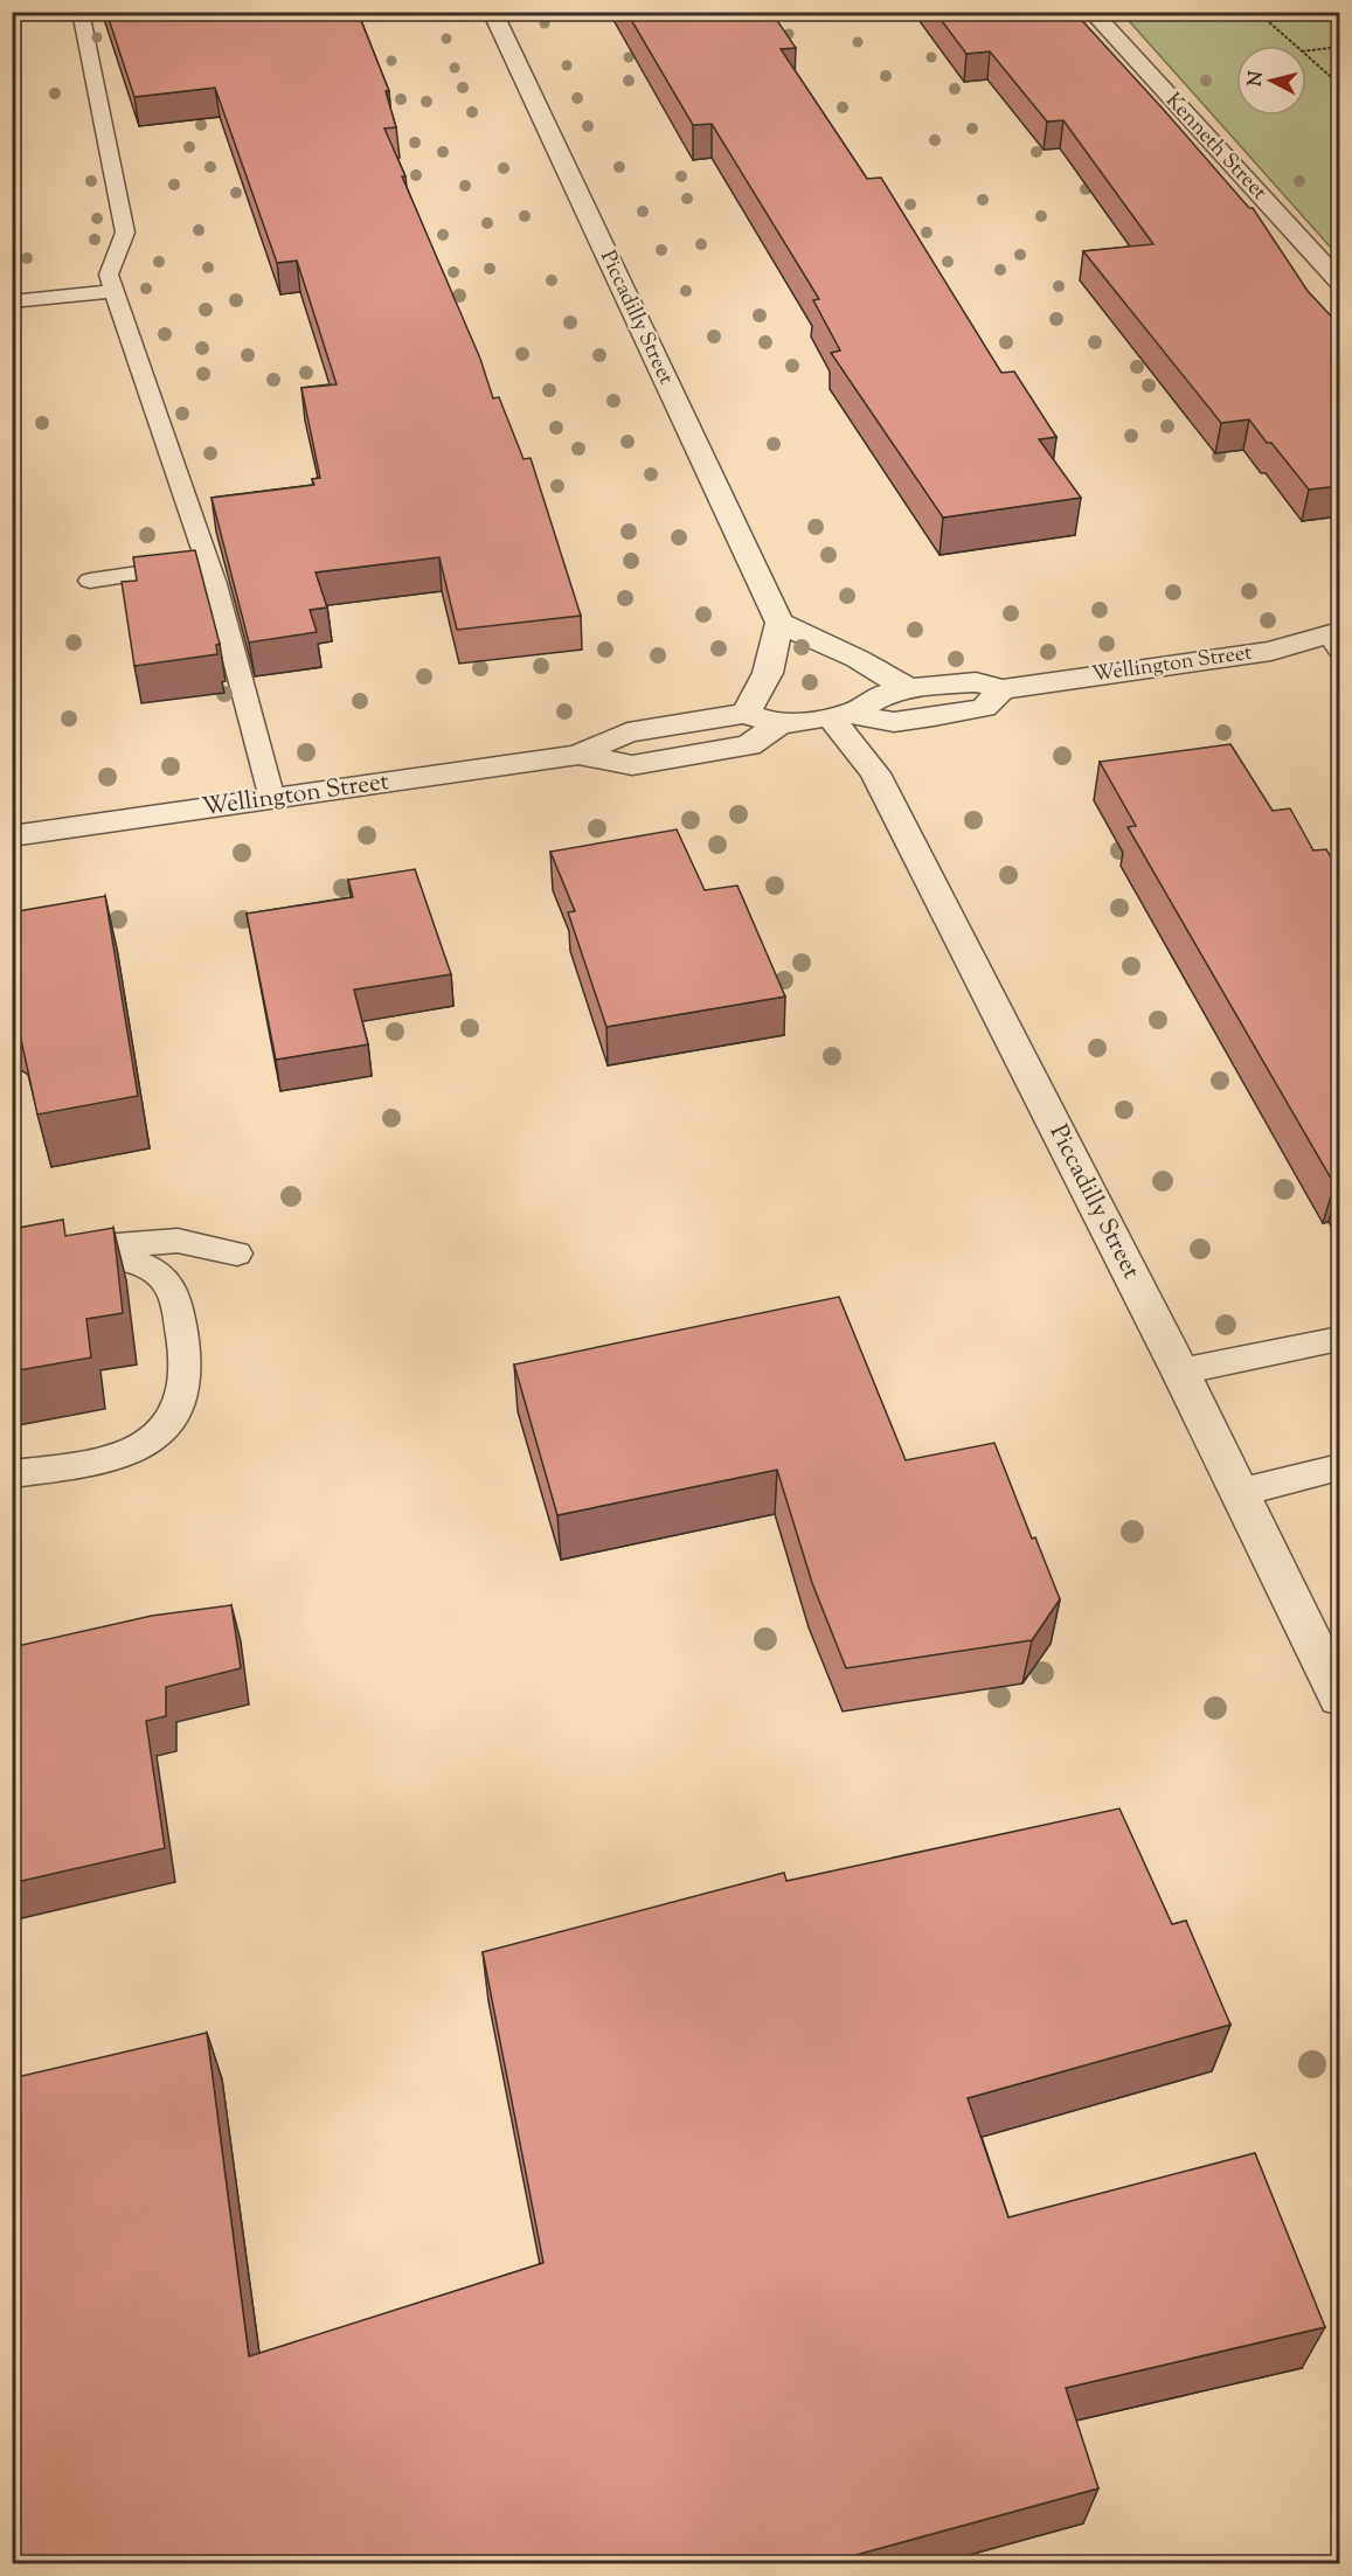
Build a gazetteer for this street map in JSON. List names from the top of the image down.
{
  "streets": {
    "street": ["Kenneth Street", "Piccadilly Street", "Wellington Street"]
  },
  "crossings": [
    ["Piccadilly Street", "Wellington Street"]
  ],
  "north": "left"
}
